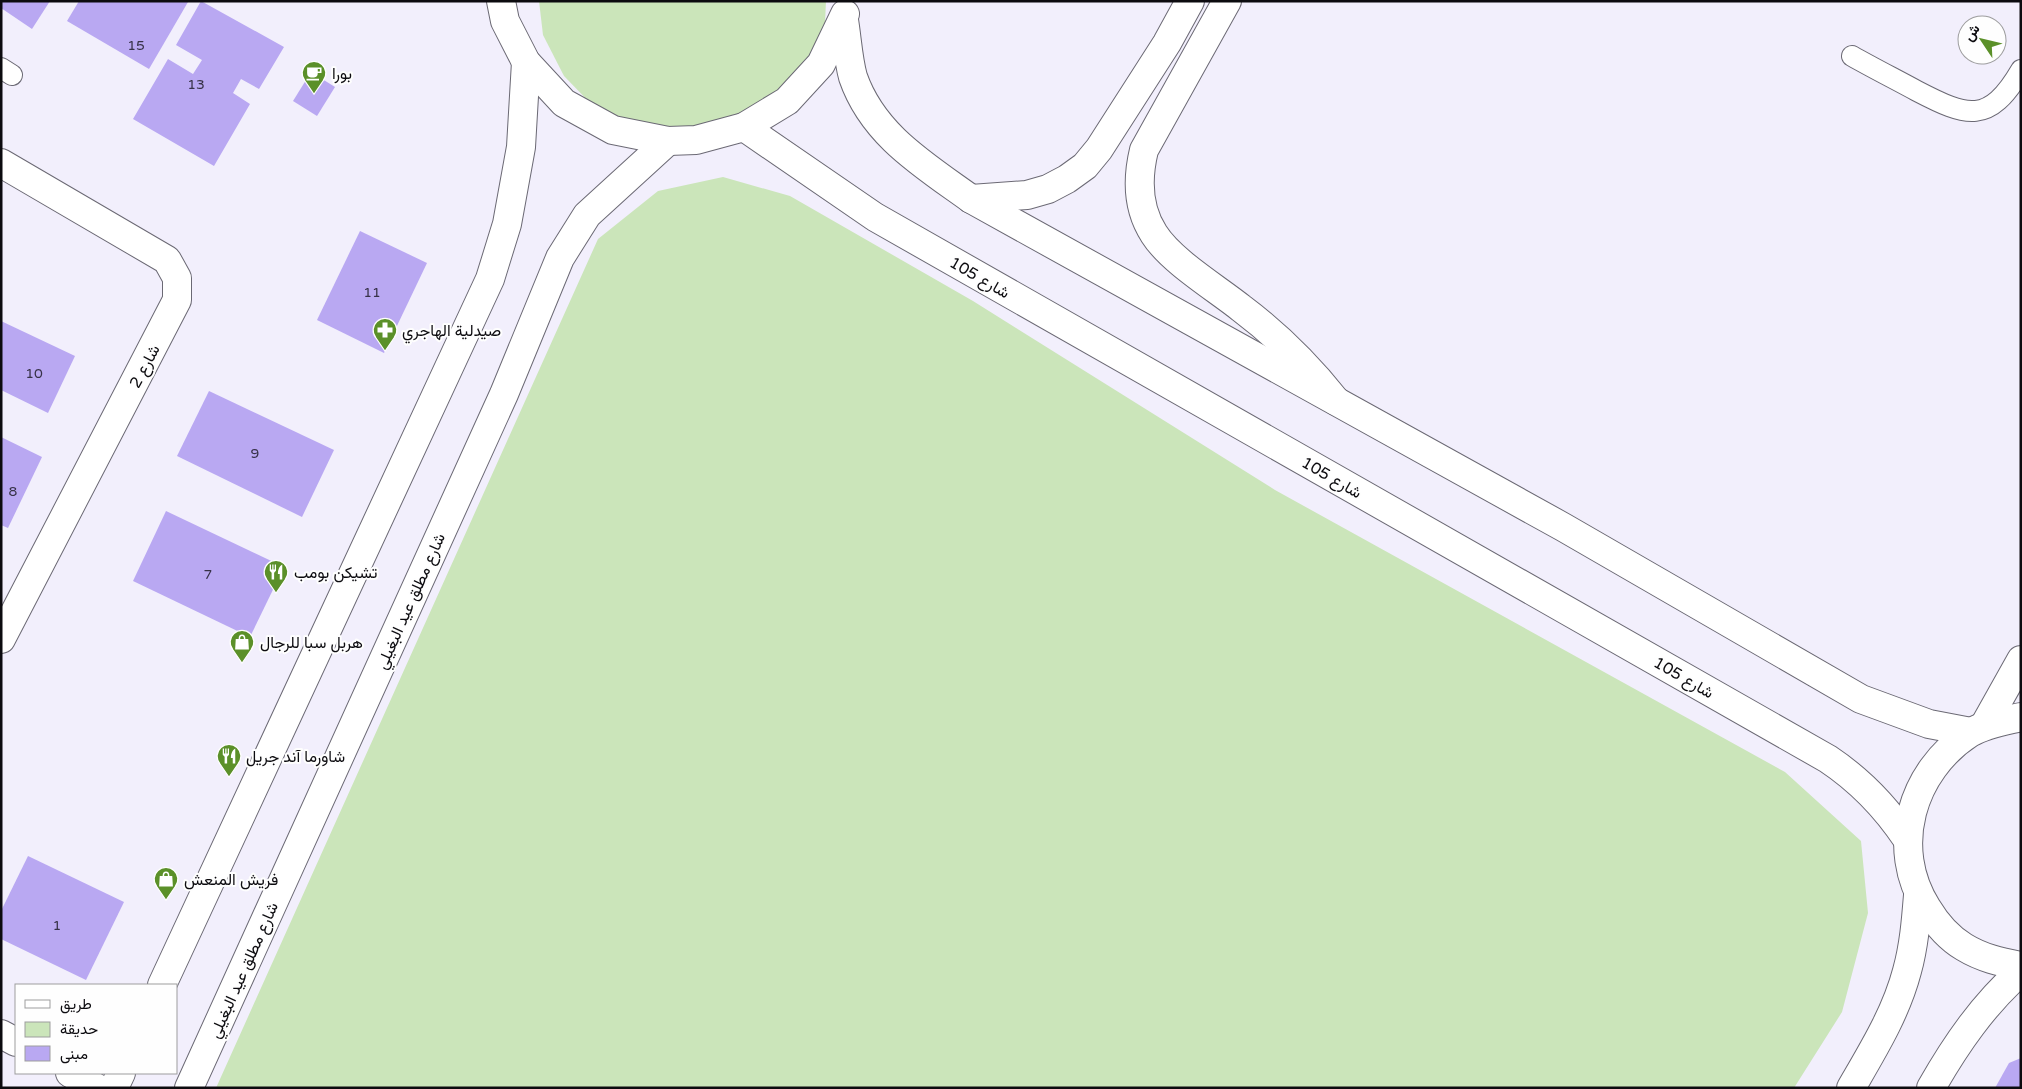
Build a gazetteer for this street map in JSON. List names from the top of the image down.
{
  "streets": {
    "street": ["شارع 105", "شارع 2", "شارع مطلق عيد البغيلي"]
  },
  "places": {
    "cafe": ["بورا"],
    "pharmacy": ["صيدلية الهاجري"],
    "restaurant": ["تشيكن بومب", "شاورما آند جريل"],
    "shop": ["هربل سبا للرجال", "فريش المنعش"]
  },
  "house_numbers": [
    "15",
    "13",
    "11",
    "10",
    "9",
    "8",
    "7",
    "1"
  ],
  "legend": ["طريق", "حديقة", "مبنى"],
  "north": "top left"
}
